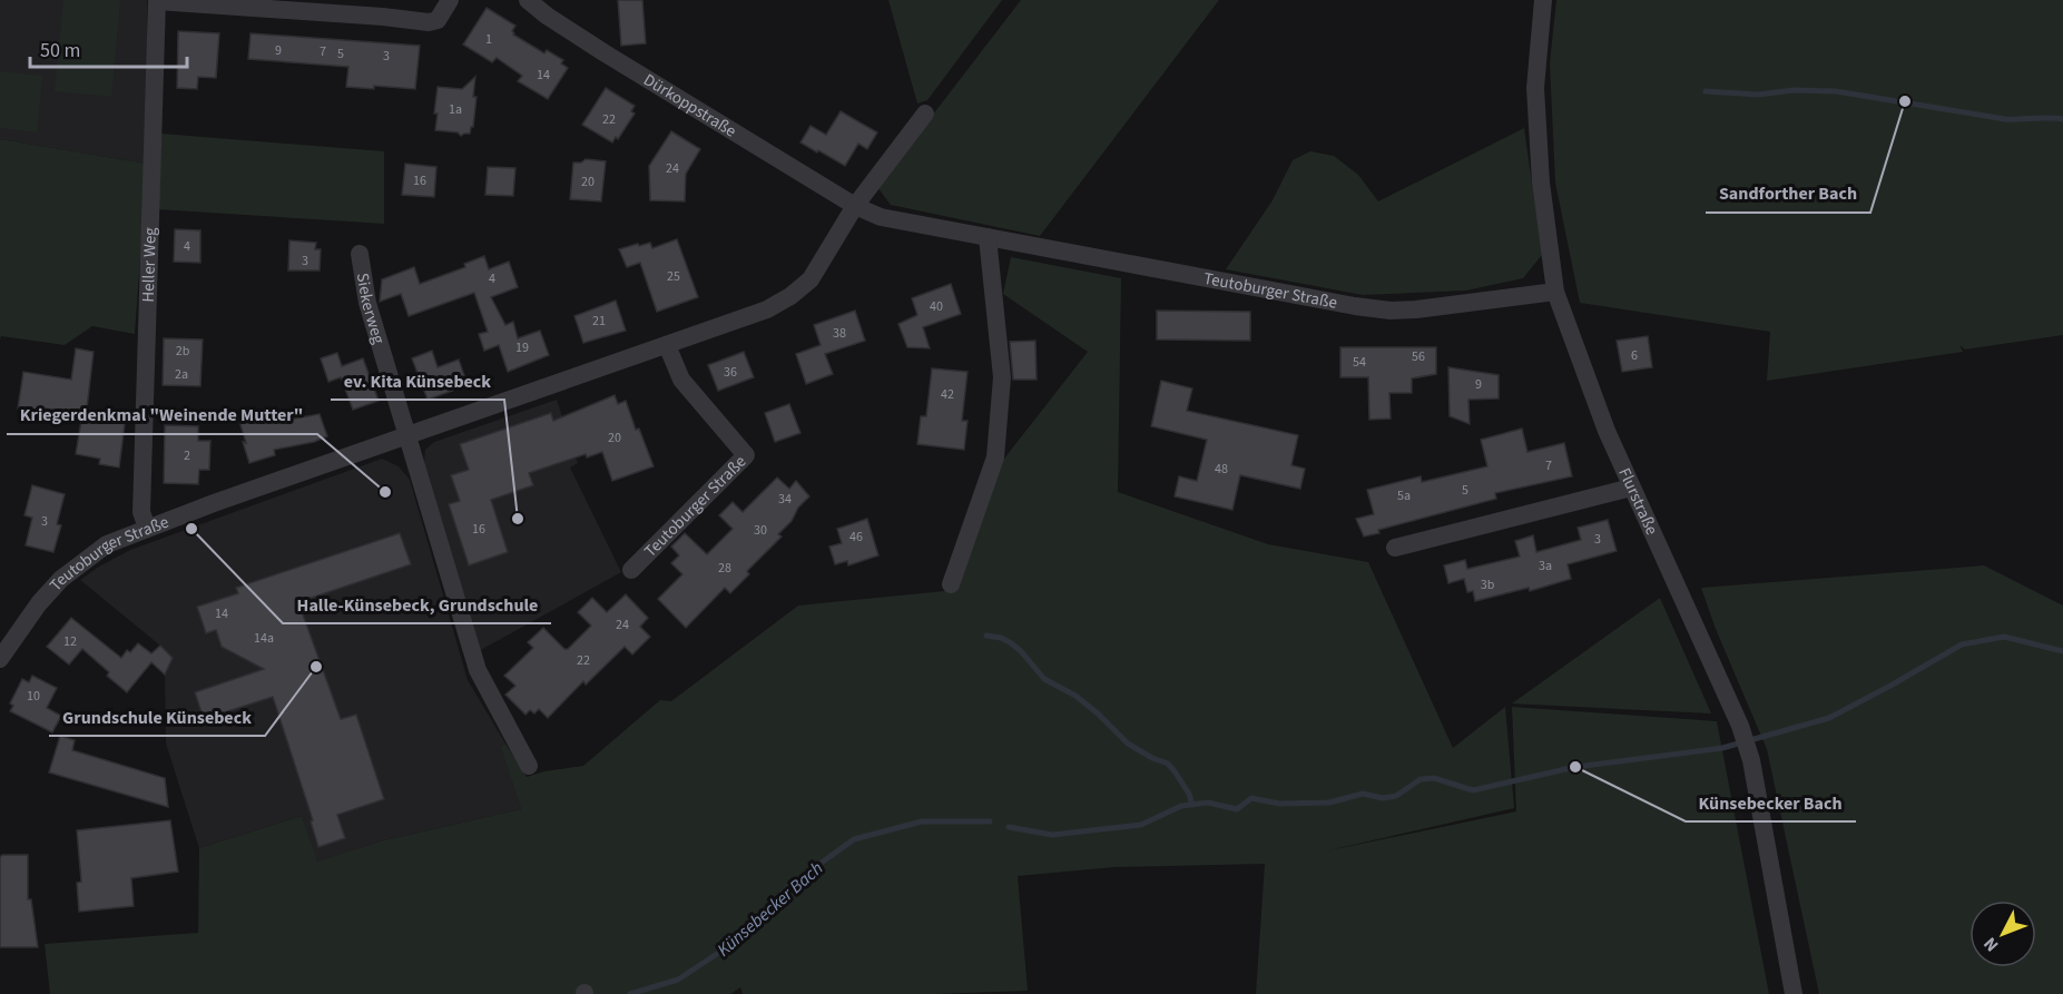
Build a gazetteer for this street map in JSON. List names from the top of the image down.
{
  "streets": {
    "street": [
      "Dürkoppstraße",
      "Heller Weg",
      "Teutoburger Straße",
      "Siekerweg",
      "Flurstraße"
    ]
  },
  "crossings": [
    ["Dürkoppstraße", "Teutoburger Straße"],
    ["Heller Weg", "Teutoburger Straße"],
    ["Teutoburger Straße", "Siekerweg"],
    ["Teutoburger Straße", "Flurstraße"]
  ],
  "water": ["Künsebecker Bach"],
  "places": [
    "Sandforther Bach",
    "Kriegerdenkmal \"Weinende Mutter\"",
    "ev. Kita Künsebeck",
    "Halle-Künsebeck, Grundschule",
    "Grundschule Künsebeck",
    "Künsebecker Bach"
  ],
  "house_numbers": [
    "1",
    "9",
    "7",
    "5",
    "3",
    "14",
    "1a",
    "22",
    "24",
    "16",
    "20",
    "4",
    "3",
    "25",
    "4",
    "40",
    "21",
    "38",
    "19",
    "2b",
    "6",
    "56",
    "54",
    "36",
    "2a",
    "9",
    "42",
    "20",
    "2",
    "7",
    "48",
    "5",
    "5a",
    "34",
    "3",
    "16",
    "30",
    "46",
    "3",
    "3a",
    "28",
    "3b",
    "14",
    "24",
    "14a",
    "12",
    "22",
    "10"
  ],
  "scale_bar": "50 m",
  "north": "bottom left"
}
